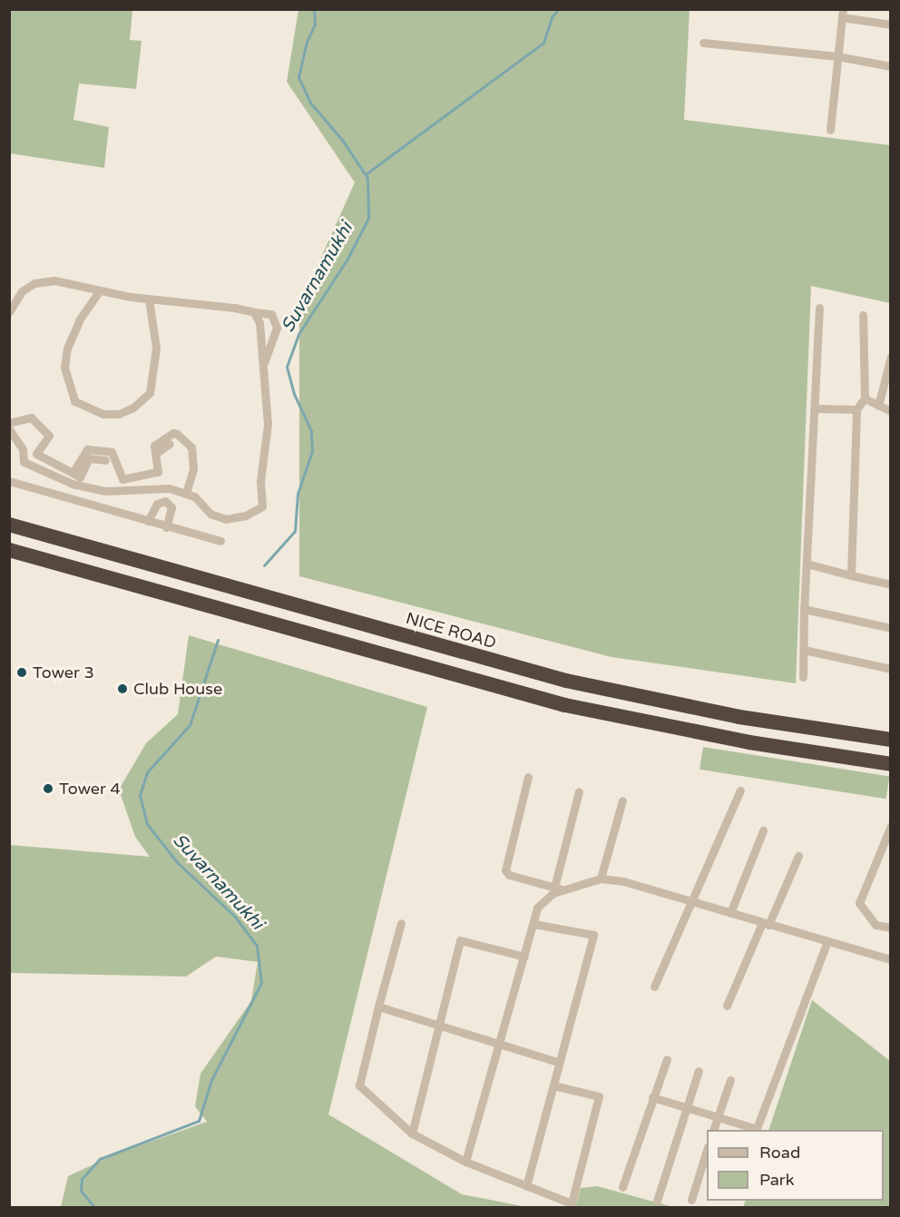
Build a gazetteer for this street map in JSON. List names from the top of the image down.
{
  "streets": {
    "highway": ["NICE ROAD"]
  },
  "water": ["Suvarnamukhi"],
  "places": ["Tower 3", "Club House", "Tower 4"],
  "legend": ["Road", "Park"]
}
